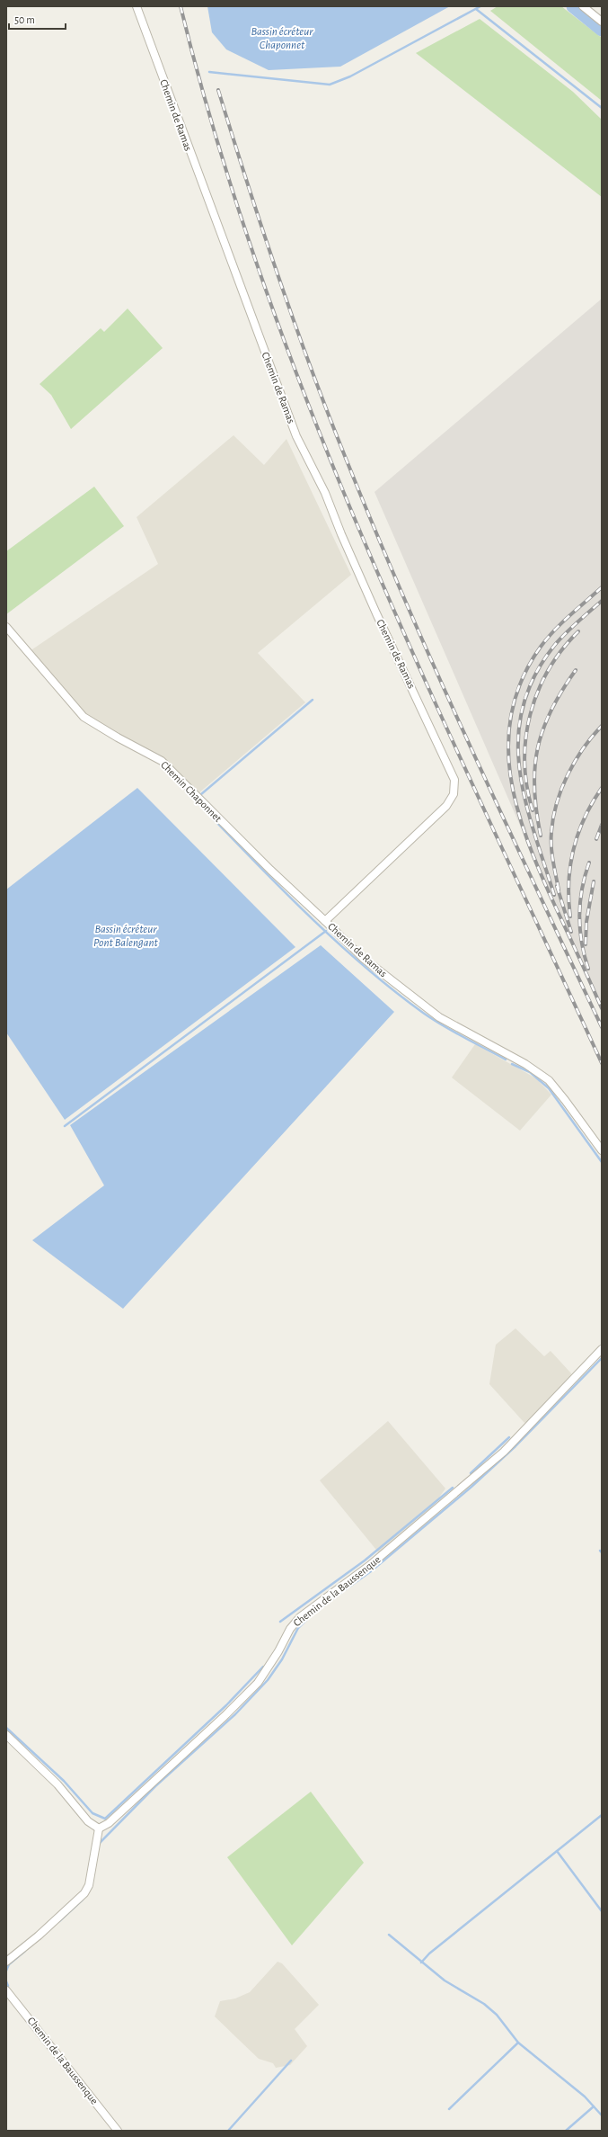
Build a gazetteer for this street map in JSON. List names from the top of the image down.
{
  "streets": {
    "street": ["Chemin de Ramas", "Chemin Chaponnet", "Chemin de la Baussenque"]
  },
  "crossings": [
    ["Chemin de Ramas", "Chemin Chaponnet"]
  ],
  "water": ["Bassin écréteur Chaponnet", "Bassin écréteur Pont Balengant"],
  "scale_bar": "50 m"
}
